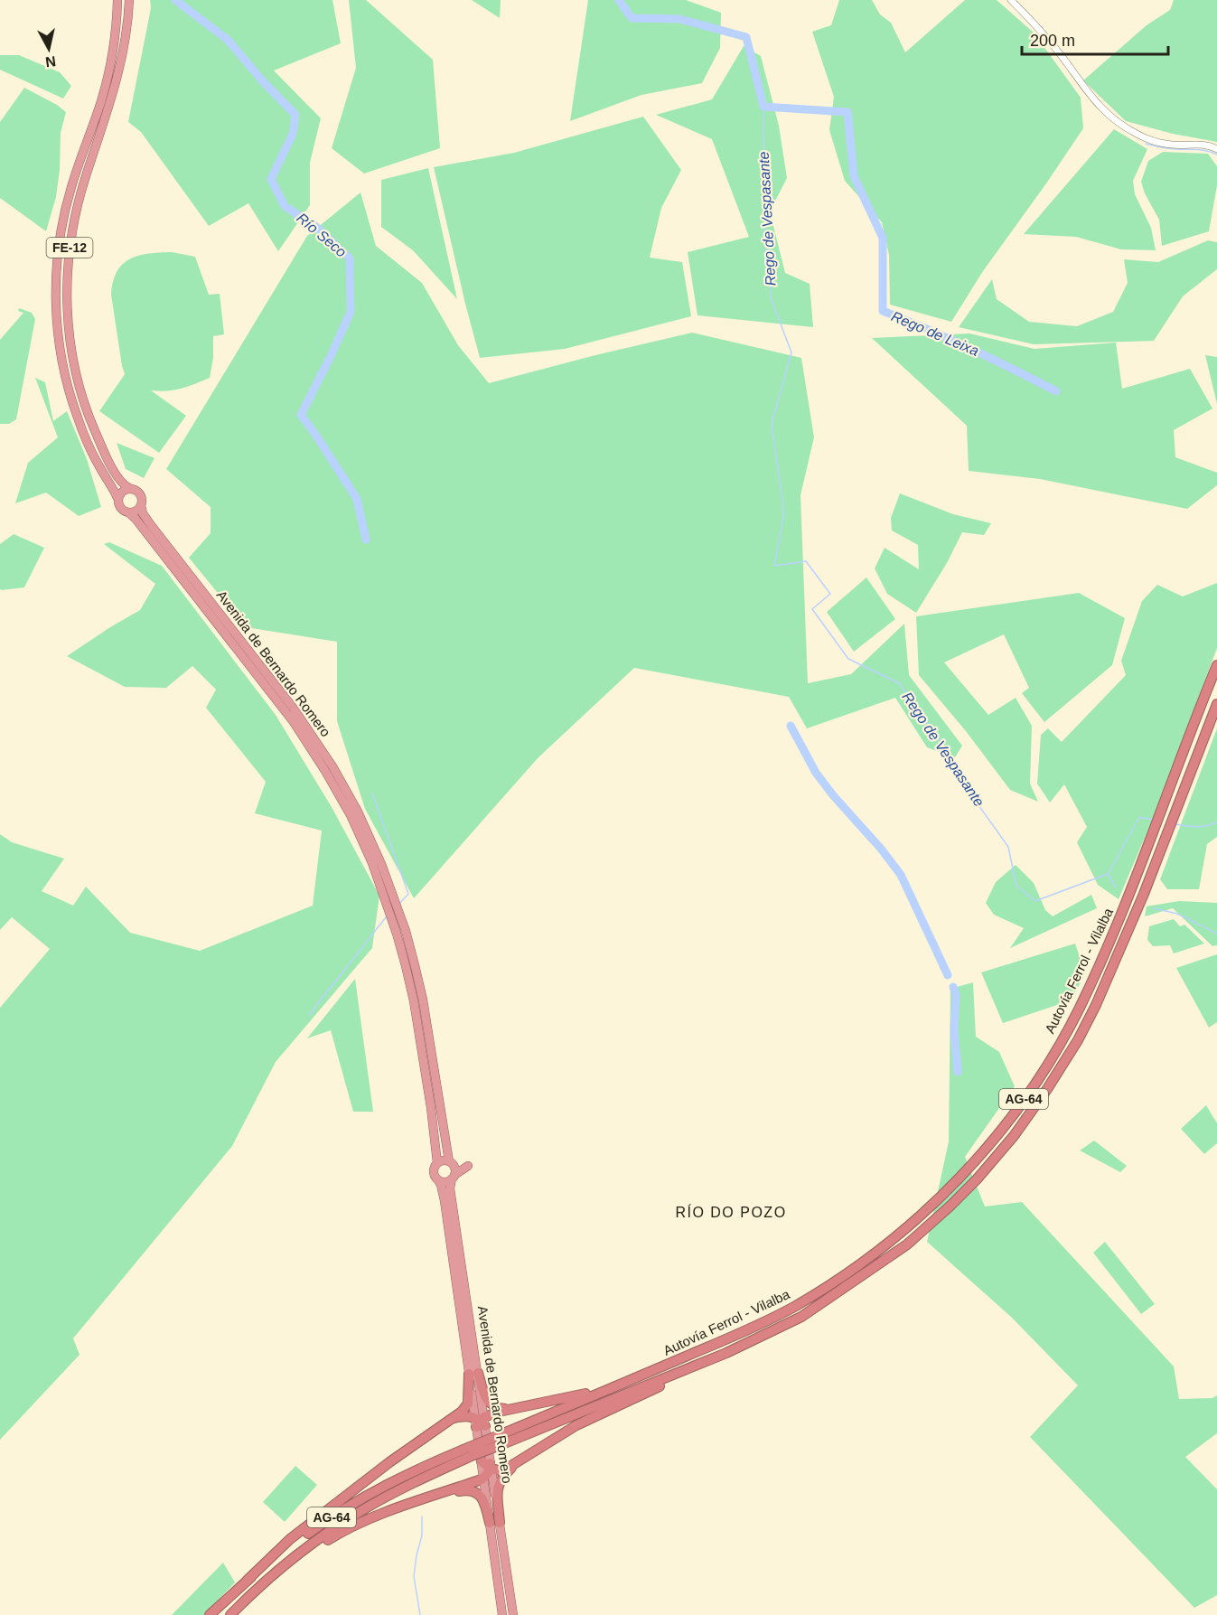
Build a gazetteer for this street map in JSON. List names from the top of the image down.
{
  "streets": {
    "highway": [
      "FE-12",
      "Avenida de Bernardo Romero",
      "Autovía Ferrol - Vilalba",
      "AG-64"
    ]
  },
  "crossings": [
    ["FE-12", "Avenida de Bernardo Romero"],
    ["Avenida de Bernardo Romero", "Autovía Ferrol - Vilalba"]
  ],
  "districts": ["RÍO DO POZO"],
  "water": ["Rego de Vespasante", "Río Seco", "Rego de Leixa"],
  "scale_bar": "200 m",
  "north": "bottom"
}
